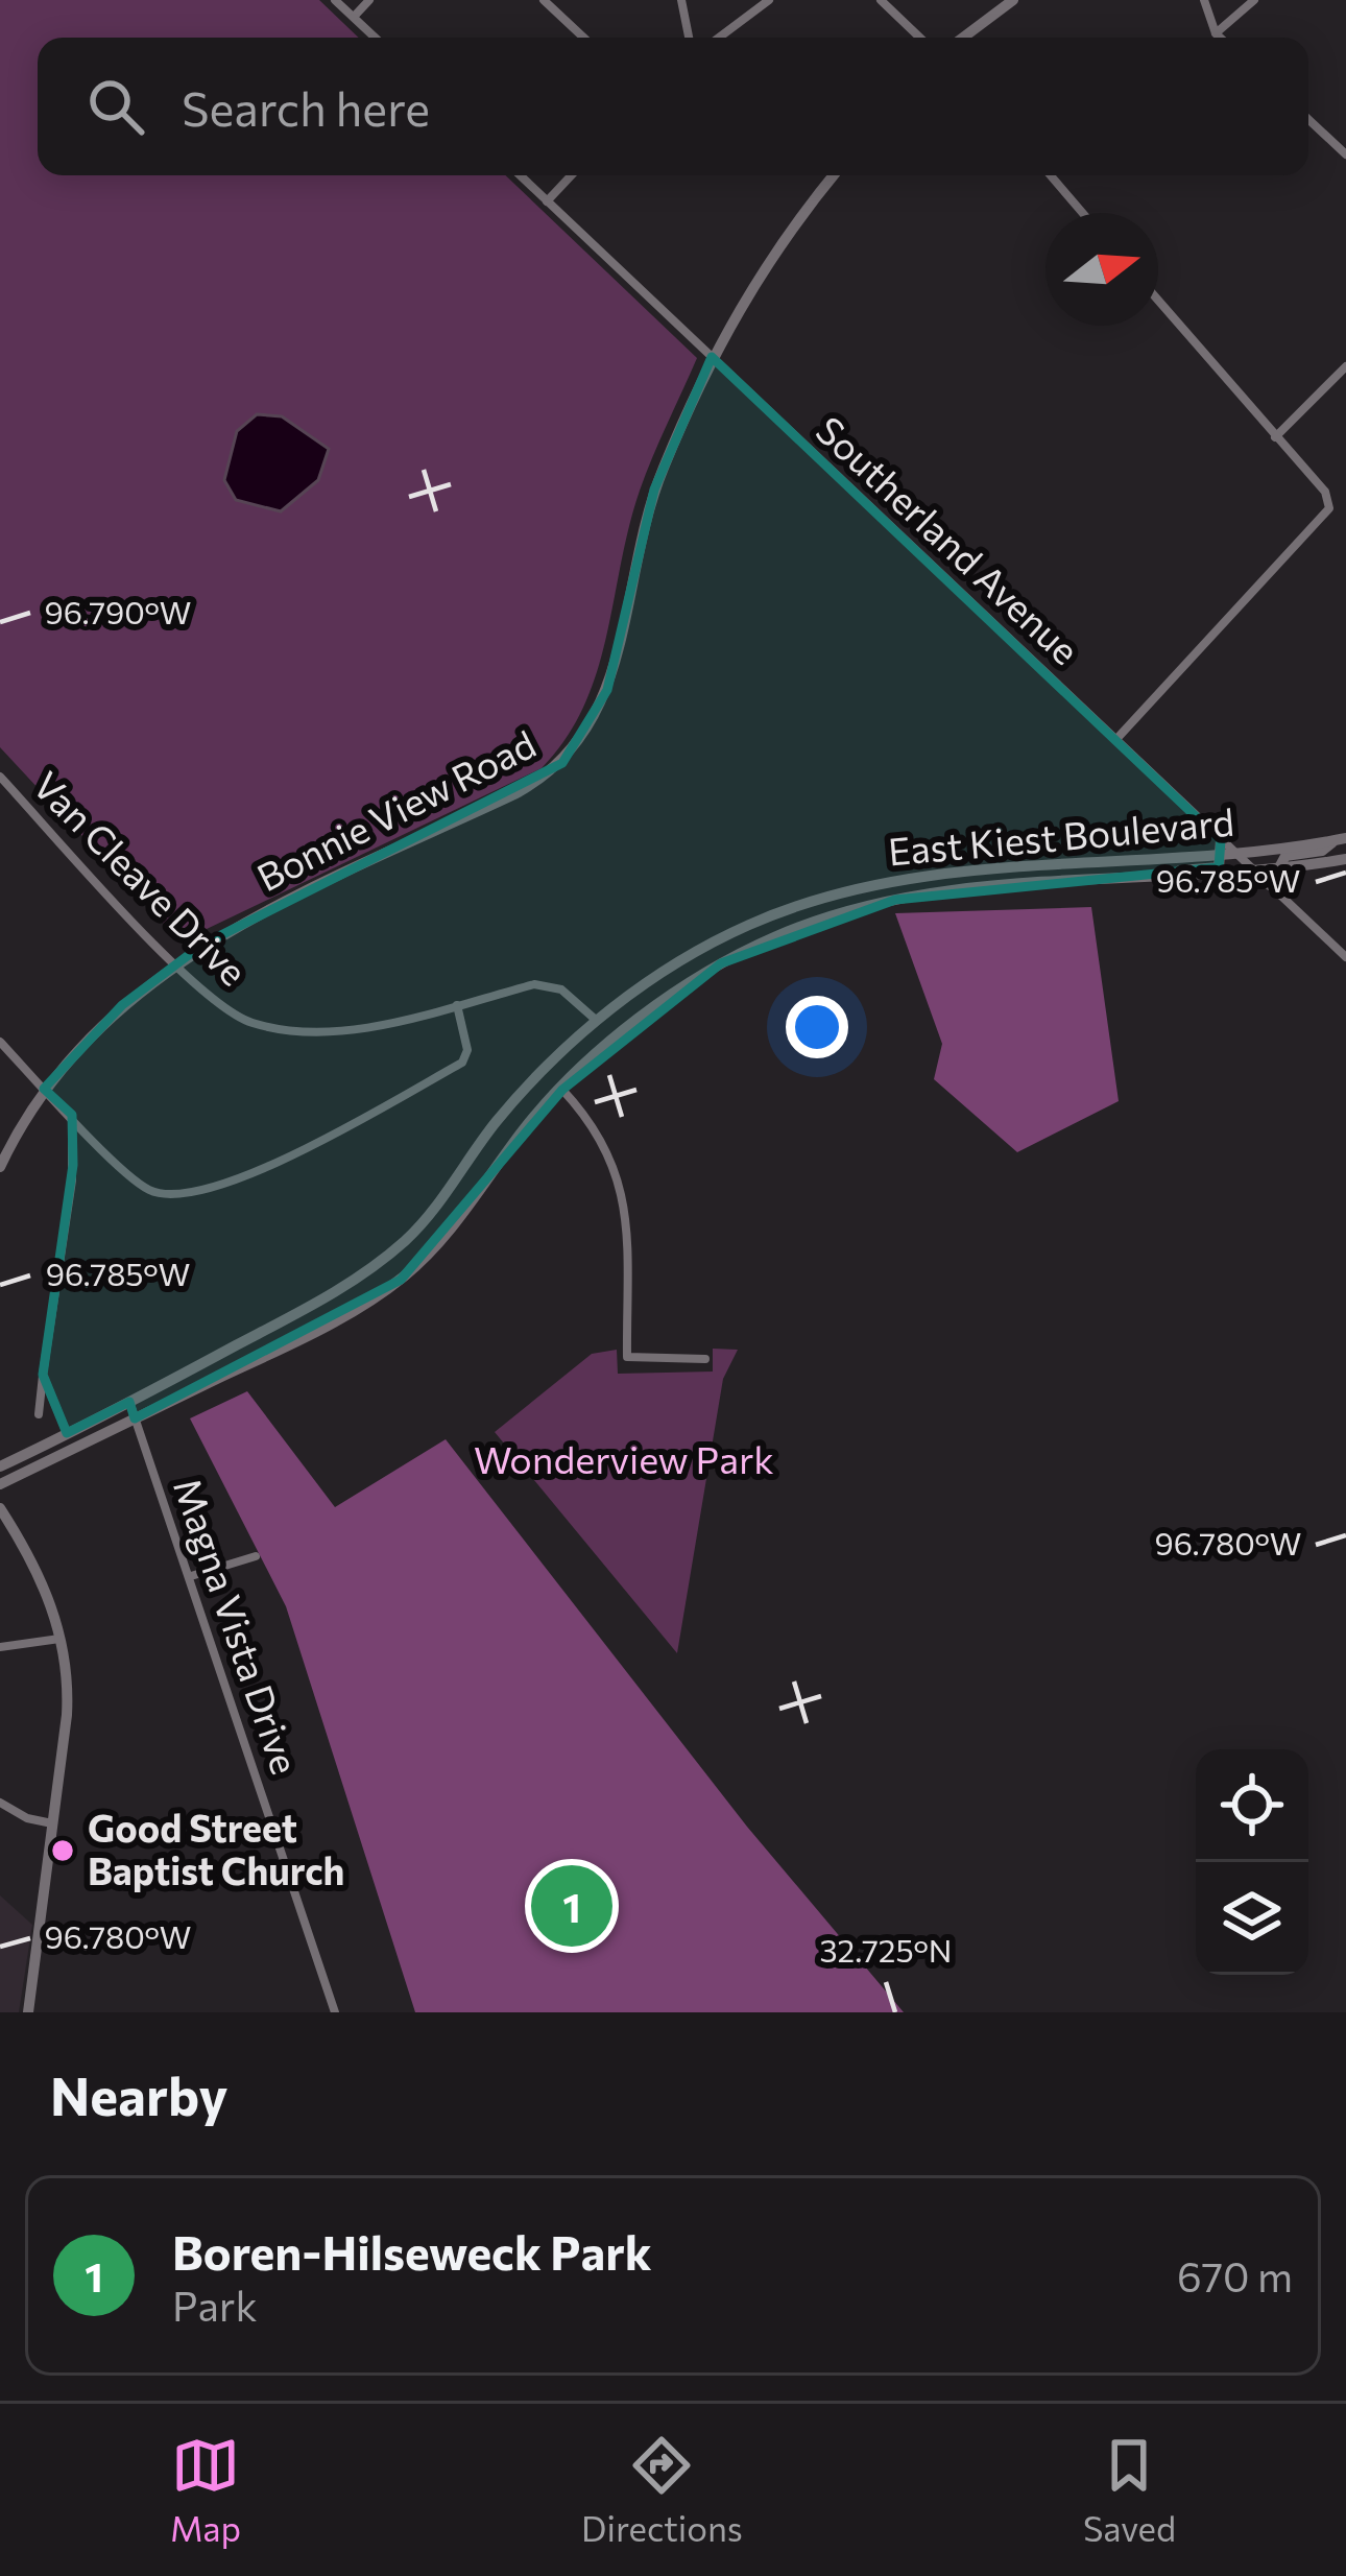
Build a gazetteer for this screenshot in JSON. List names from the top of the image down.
{
  "streets": {
    "main road": ["Bonnie View Road", "East Kiest Boulevard"],
    "street": ["Southerland Avenue", "Van Cleave Drive", "Magna Vista Drive"]
  },
  "crossings": [
    ["Southerland Avenue", "Bonnie View Road"],
    ["Southerland Avenue", "East Kiest Boulevard"],
    ["Bonnie View Road", "Van Cleave Drive"],
    ["East Kiest Boulevard", "Van Cleave Drive"],
    ["East Kiest Boulevard", "Magna Vista Drive"]
  ],
  "parks": ["Wonderview Park"],
  "places": ["Good Street Baptist Church"],
  "north": "right",
  "page": {
    "search": "Search here",
    "pins": "1",
    "heading": "Nearby",
    "list": [
      {
        "mark": "1",
        "name": "Boren-Hilseweck Park",
        "note": "Park",
        "value": "670 m"
      }
    ],
    "nav": ["Map", "Directions", "Saved"]
  },
  "coordinates": [
    "96.790°W",
    "96.785°W",
    "96.780°W",
    "32.725°N"
  ]
}
